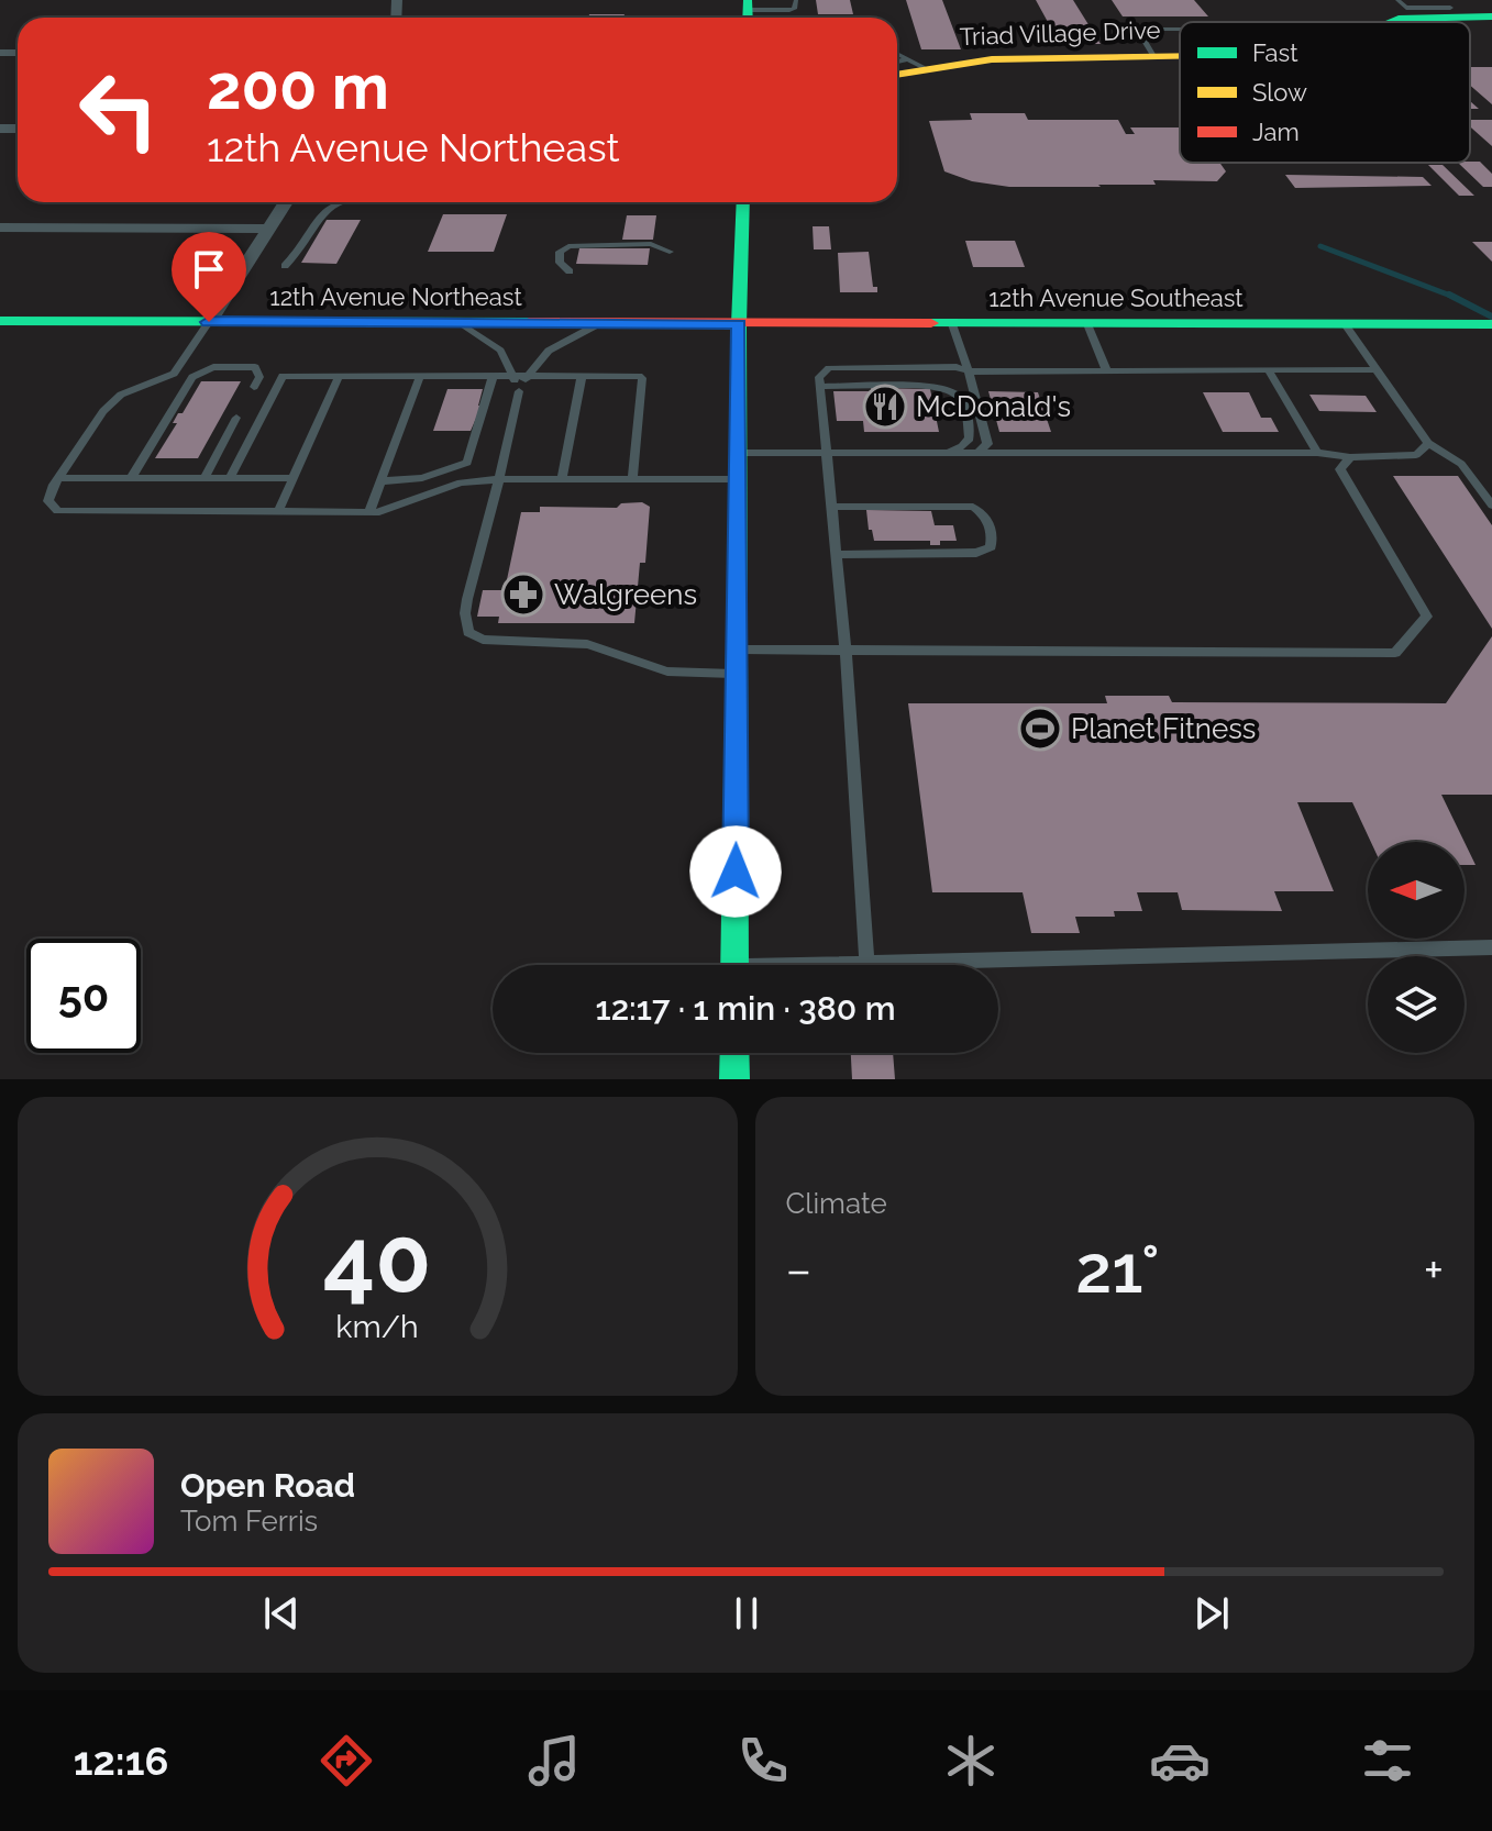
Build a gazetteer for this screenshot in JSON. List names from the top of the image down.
{
  "streets": {
    "main road": ["Triad Village Drive", "12th Avenue Northeast", "12th Avenue Southeast"]
  },
  "crossings": [
    ["12th Avenue Northeast", "12th Avenue Southeast"]
  ],
  "places": {
    "restaurant": ["McDonald's"],
    "pharmacy": ["Walgreens"],
    "sports": ["Planet Fitness"]
  },
  "legend": ["Fast", "Slow", "Jam"],
  "north": "left",
  "page": {
    "turn": ["200 m", "12th Avenue Northeast"],
    "limit": "50",
    "trip": "12:17 · 1 min · 380 m",
    "tile": "Climate",
    "heat": ["−", "21°", "+"],
    "song": ["Open Road", "Tom Ferris"],
    "tabs": "12:16",
    "gauge": ["40", "km/h"]
  }
}
